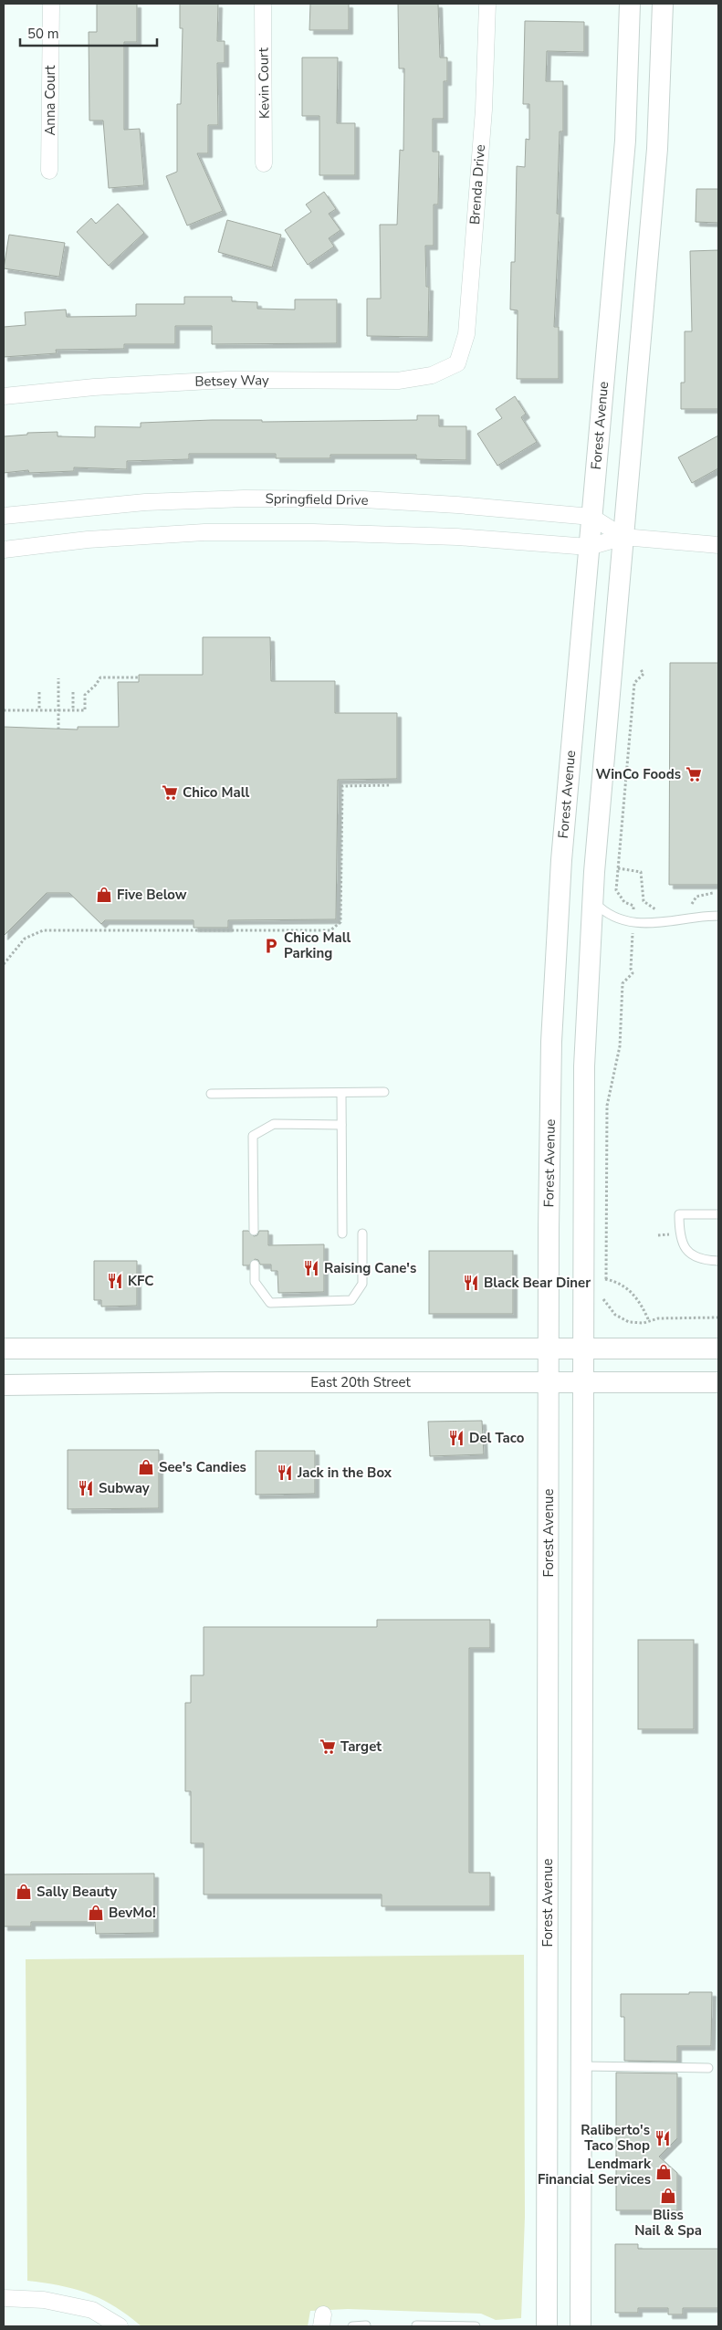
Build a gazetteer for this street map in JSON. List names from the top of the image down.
{
  "streets": {
    "street": [
      "Kevin Court",
      "Anna Court",
      "Brenda Drive",
      "Betsey Way",
      "Forest Avenue",
      "Springfield Drive",
      "East 20th Street"
    ]
  },
  "crossings": [
    ["Brenda Drive", "Betsey Way"],
    ["Forest Avenue", "Springfield Drive"],
    ["Forest Avenue", "East 20th Street"]
  ],
  "places": {
    "supermarket": ["WinCo Foods", "Chico Mall", "Target"],
    "shop": [
      "Five Below",
      "See's Candies",
      "Sally Beauty",
      "BevMo!",
      "Lendmark Financial Services",
      "Bliss Nail & Spa"
    ],
    "parking": ["Chico Mall Parking"],
    "restaurant": [
      "Raising Cane's",
      "KFC",
      "Black Bear Diner",
      "Del Taco",
      "Jack in the Box",
      "Subway",
      "Raliberto's Taco Shop"
    ]
  },
  "scale_bar": "50 m"
}
